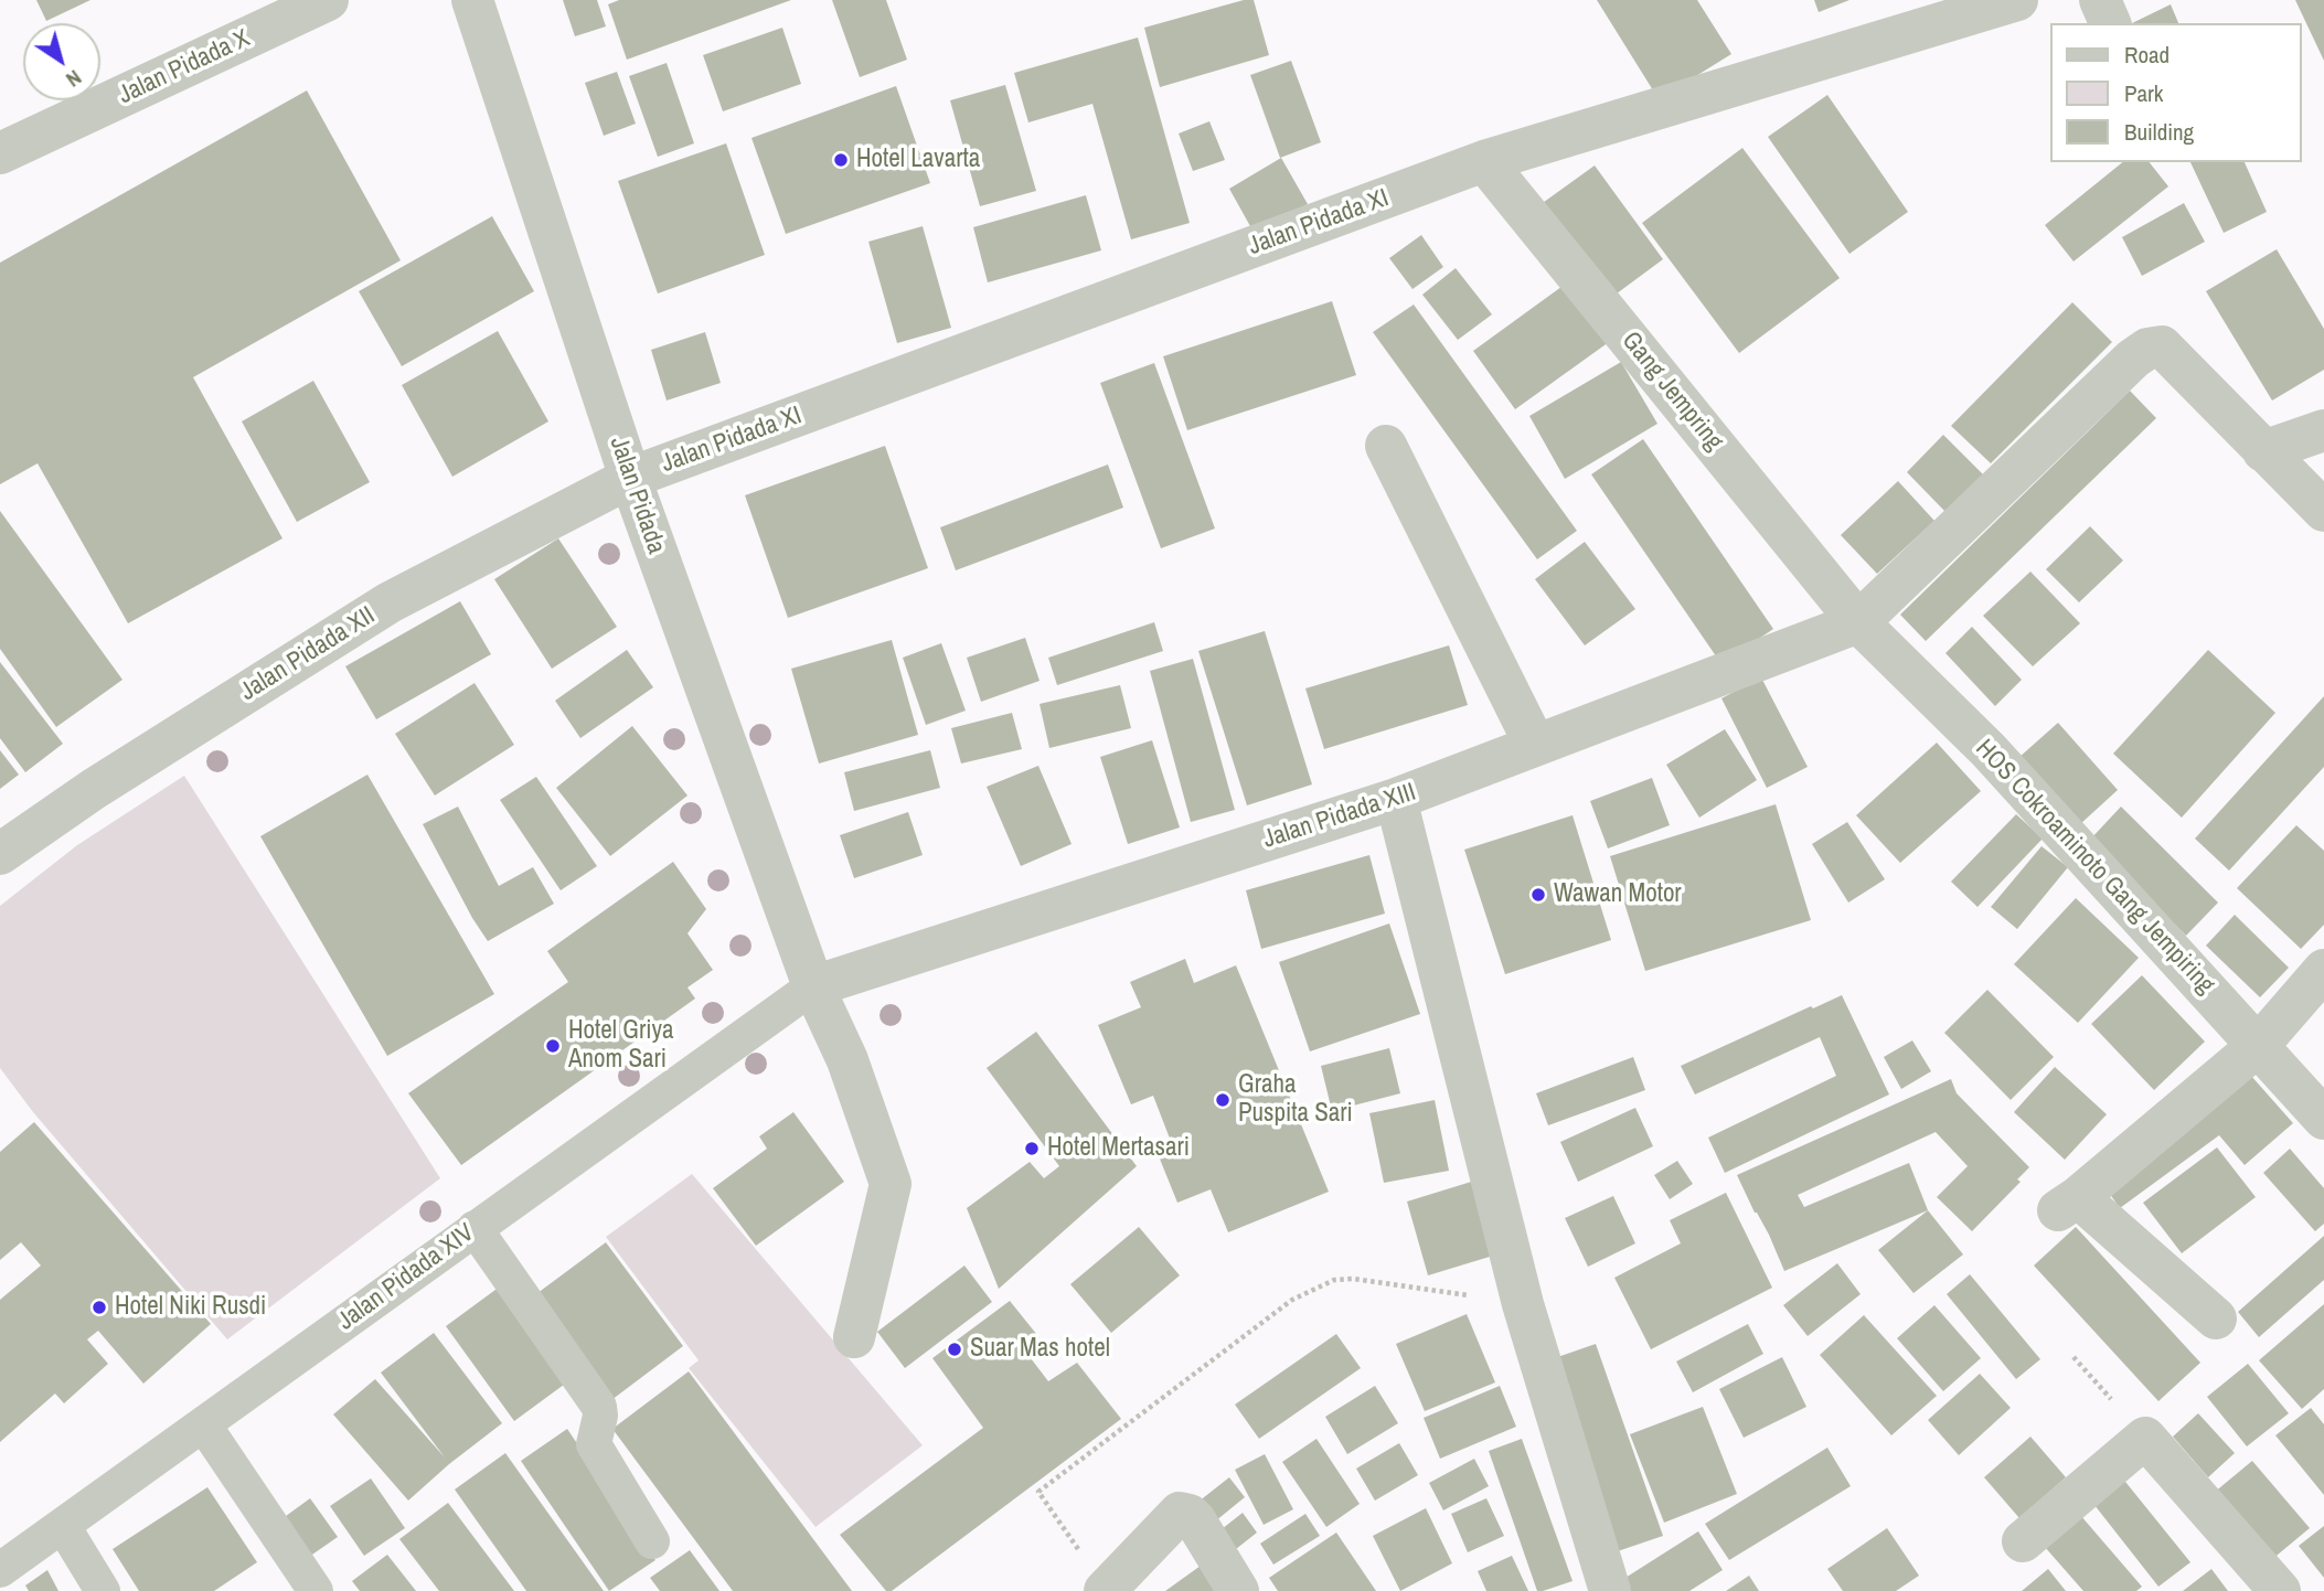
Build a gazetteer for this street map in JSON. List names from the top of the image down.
{
  "streets": {
    "street": [
      "Jalan Pidada X",
      "Jalan Pidada XI",
      "Gang Jempring",
      "Jalan Pidada",
      "Jalan Pidada XII",
      "Jalan Pidada XIII",
      "HOS Cokroaminoto Gang Jempiring"
    ],
    "lane": ["Jalan Pidada XIV"]
  },
  "crossings": [
    ["Jalan Pidada XI", "Gang Jempring"],
    ["Jalan Pidada XI", "Jalan Pidada"],
    ["Jalan Pidada XI", "Jalan Pidada XII"],
    ["Gang Jempring", "Jalan Pidada XIII"],
    ["Gang Jempring", "HOS Cokroaminoto Gang Jempiring"],
    ["Jalan Pidada", "Jalan Pidada XII"],
    ["Jalan Pidada", "Jalan Pidada XIII"],
    ["Jalan Pidada", "Jalan Pidada XIV"],
    ["Jalan Pidada XIII", "HOS Cokroaminoto Gang Jempiring"],
    ["Jalan Pidada XIII", "Jalan Pidada XIV"]
  ],
  "places": [
    "Hotel Lavarta",
    "Wawan Motor",
    "Hotel Griya Anom Sari",
    "Graha Puspita Sari",
    "Hotel Mertasari",
    "Hotel Niki Rusdi",
    "Suar Mas hotel"
  ],
  "legend": ["Road", "Park", "Building"],
  "north": "bottom right"
}
